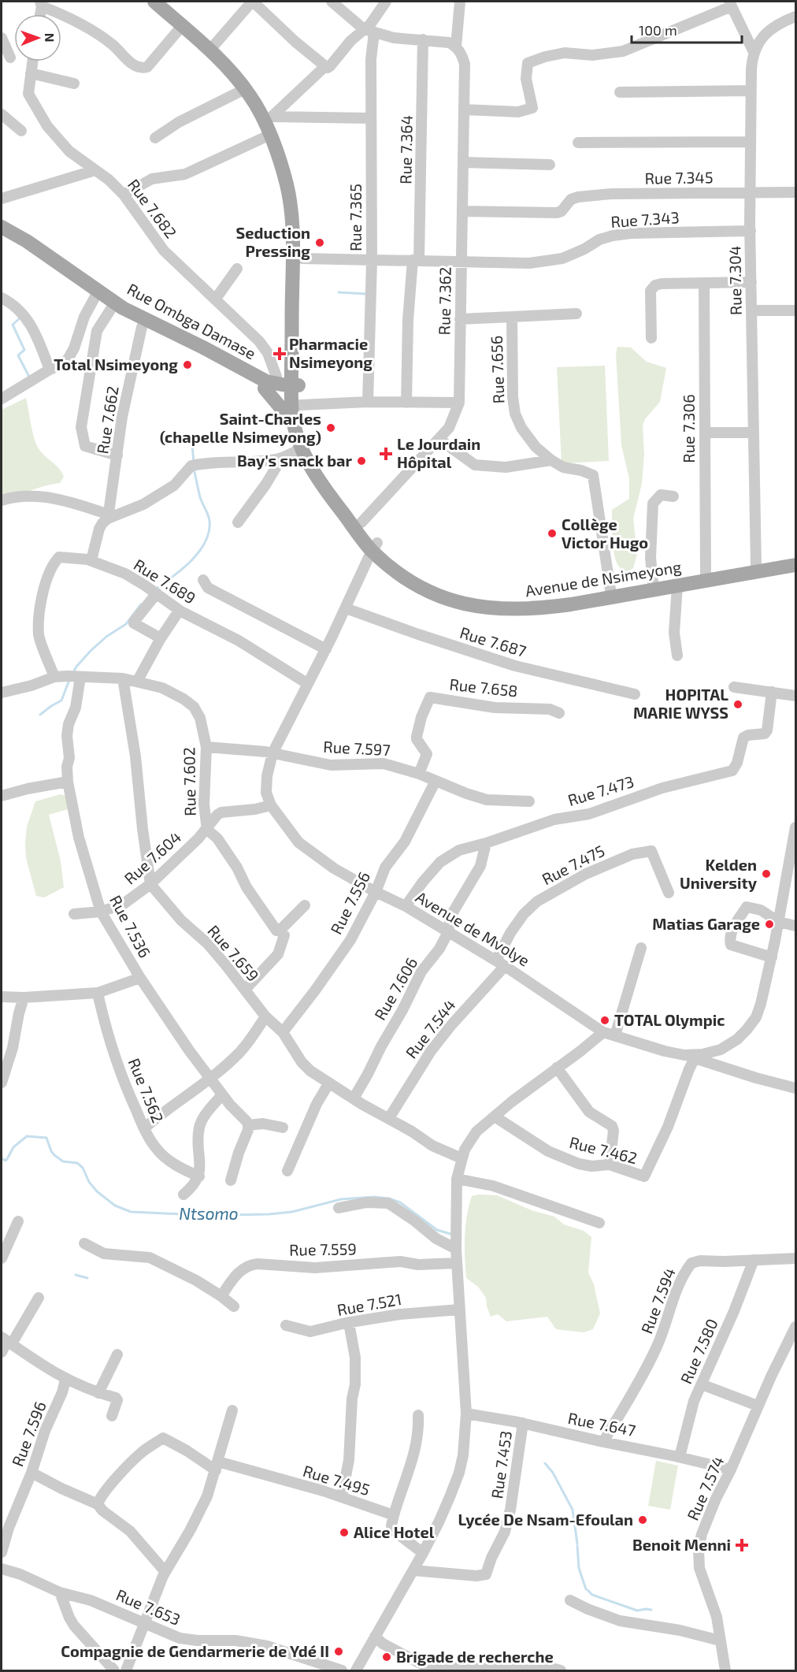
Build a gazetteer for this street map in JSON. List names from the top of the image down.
{
  "streets": {
    "main road": ["Rue Ombga Damase", "Avenue de Nsimeyong"],
    "street": [
      "Rue 7.364",
      "Rue 7.345",
      "Rue 7.682",
      "Rue 7.365",
      "Rue 7.343",
      "Rue 7.304",
      "Rue 7.362",
      "Rue 7.656",
      "Rue 7.662",
      "Rue 7.306",
      "Rue 7.689",
      "Rue 7.687",
      "Rue 7.658",
      "Rue 7.597",
      "Rue 7.602",
      "Rue 7.473",
      "Rue 7.604",
      "Rue 7.475",
      "Rue 7.556",
      "Rue 7.536",
      "Avenue de Mvolye",
      "Rue 7.659",
      "Rue 7.606",
      "Rue 7.544",
      "Rue 7.562",
      "Rue 7.462",
      "Rue 7.559",
      "Rue 7.594",
      "Rue 7.521",
      "Rue 7.580",
      "Rue 7.647",
      "Rue 7.596",
      "Rue 7.453",
      "Rue 7.495",
      "Rue 7.574",
      "Rue 7.653"
    ]
  },
  "crossings": [
    ["Rue 7.364", "Rue 7.343"],
    ["Rue 7.345", "Rue 7.304"],
    ["Rue 7.345", "Rue 7.362"],
    ["Rue 7.682", "Rue Ombga Damase"],
    ["Rue 7.365", "Rue 7.343"],
    ["Rue 7.343", "Rue 7.304"],
    ["Rue 7.343", "Rue 7.362"],
    ["Rue 7.343", "Avenue de Nsimeyong"],
    ["Rue 7.304", "Avenue de Nsimeyong"],
    ["Rue 7.362", "Rue 7.656"],
    ["Rue 7.362", "Avenue de Nsimeyong"],
    ["Rue Ombga Damase", "Rue 7.662"],
    ["Rue Ombga Damase", "Avenue de Nsimeyong"],
    ["Rue 7.306", "Avenue de Nsimeyong"],
    ["Avenue de Nsimeyong", "Avenue de Mvolye"],
    ["Rue 7.689", "Rue 7.602"],
    ["Rue 7.689", "Avenue de Mvolye"],
    ["Rue 7.687", "Avenue de Mvolye"],
    ["Rue 7.658", "Rue 7.597"],
    ["Rue 7.597", "Rue 7.602"],
    ["Rue 7.597", "Rue 7.556"],
    ["Rue 7.597", "Avenue de Mvolye"],
    ["Rue 7.602", "Rue 7.604"],
    ["Rue 7.602", "Rue 7.536"],
    ["Rue 7.473", "Avenue de Mvolye"],
    ["Rue 7.473", "Rue 7.606"],
    ["Rue 7.604", "Rue 7.536"],
    ["Rue 7.604", "Avenue de Mvolye"],
    ["Rue 7.604", "Rue 7.659"],
    ["Rue 7.475", "Avenue de Mvolye"],
    ["Rue 7.475", "Rue 7.544"],
    ["Rue 7.556", "Avenue de Mvolye"],
    ["Rue 7.556", "Rue 7.659"],
    ["Avenue de Mvolye", "Rue 7.606"],
    ["Avenue de Mvolye", "Rue 7.544"],
    ["Rue 7.659", "Rue 7.606"],
    ["Rue 7.659", "Rue 7.544"],
    ["Rue 7.594", "Rue 7.580"],
    ["Rue 7.594", "Rue 7.647"],
    ["Rue 7.580", "Rue 7.647"],
    ["Rue 7.647", "Rue 7.453"],
    ["Rue 7.647", "Rue 7.574"]
  ],
  "water": ["Ntsomo"],
  "places": {
    "other": [
      "Seduction Pressing",
      "Total Nsimeyong",
      "Saint-Charles (chapelle Nsimeyong)",
      "Bay's snack bar",
      "Collège Victor Hugo",
      "HOPITAL MARIE WYSS",
      "Kelden University",
      "Matias Garage",
      "TOTAL Olympic",
      "Lycée De Nsam-Efoulan",
      "Alice Hotel",
      "Compagnie de Gendarmerie de Ydé II",
      "Brigade de recherche"
    ],
    "health": ["Pharmacie Nsimeyong", "Le Jourdain Hôpital", "Benoit Menni"]
  },
  "scale_bar": "100 m",
  "north": "right"
}
